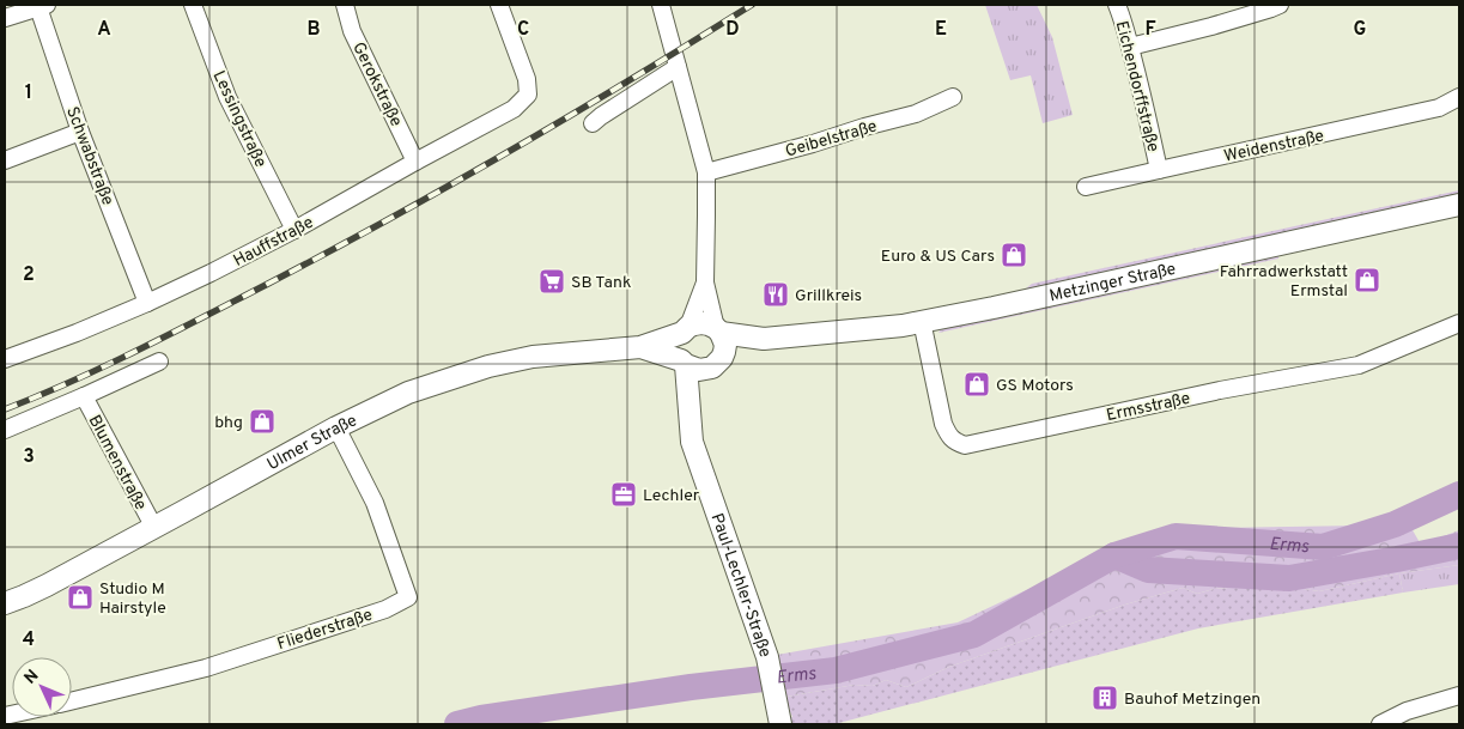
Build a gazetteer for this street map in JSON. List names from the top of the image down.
{
  "streets": {
    "street": [
      "Gerokstraße",
      "Eichendorffstraße",
      "Lessingstraße",
      "Geibelstraße",
      "Weidenstraße",
      "Schwabstraße",
      "Hauffstraße",
      "Metzinger Straße",
      "Ermsstraße",
      "Ulmer Straße",
      "Blumenstraße",
      "Paul-Lechler-Straße",
      "Fliederstraße"
    ]
  },
  "crossings": [
    ["Gerokstraße", "Hauffstraße"],
    ["Eichendorffstraße", "Weidenstraße"],
    ["Lessingstraße", "Hauffstraße"],
    ["Schwabstraße", "Hauffstraße"],
    ["Metzinger Straße", "Ermsstraße"],
    ["Metzinger Straße", "Ulmer Straße"],
    ["Metzinger Straße", "Paul-Lechler-Straße"],
    ["Ulmer Straße", "Blumenstraße"],
    ["Ulmer Straße", "Paul-Lechler-Straße"],
    ["Ulmer Straße", "Fliederstraße"]
  ],
  "water": ["Erms"],
  "places": {
    "shop": [
      "Euro & US Cars",
      "Fahrradwerkstatt Ermstal",
      "GS Motors",
      "bhg",
      "Studio M Hairstyle"
    ],
    "supermarket": ["SB Tank"],
    "restaurant": ["Grillkreis"],
    "office": ["Lechler"],
    "building": ["Bauhof Metzingen"]
  },
  "north": "top left",
  "grid": {
    "columns": [
      "A",
      "B",
      "C",
      "D",
      "E",
      "F",
      "G"
    ],
    "rows": [
      "1",
      "2",
      "3",
      "4"
    ]
  }
}
